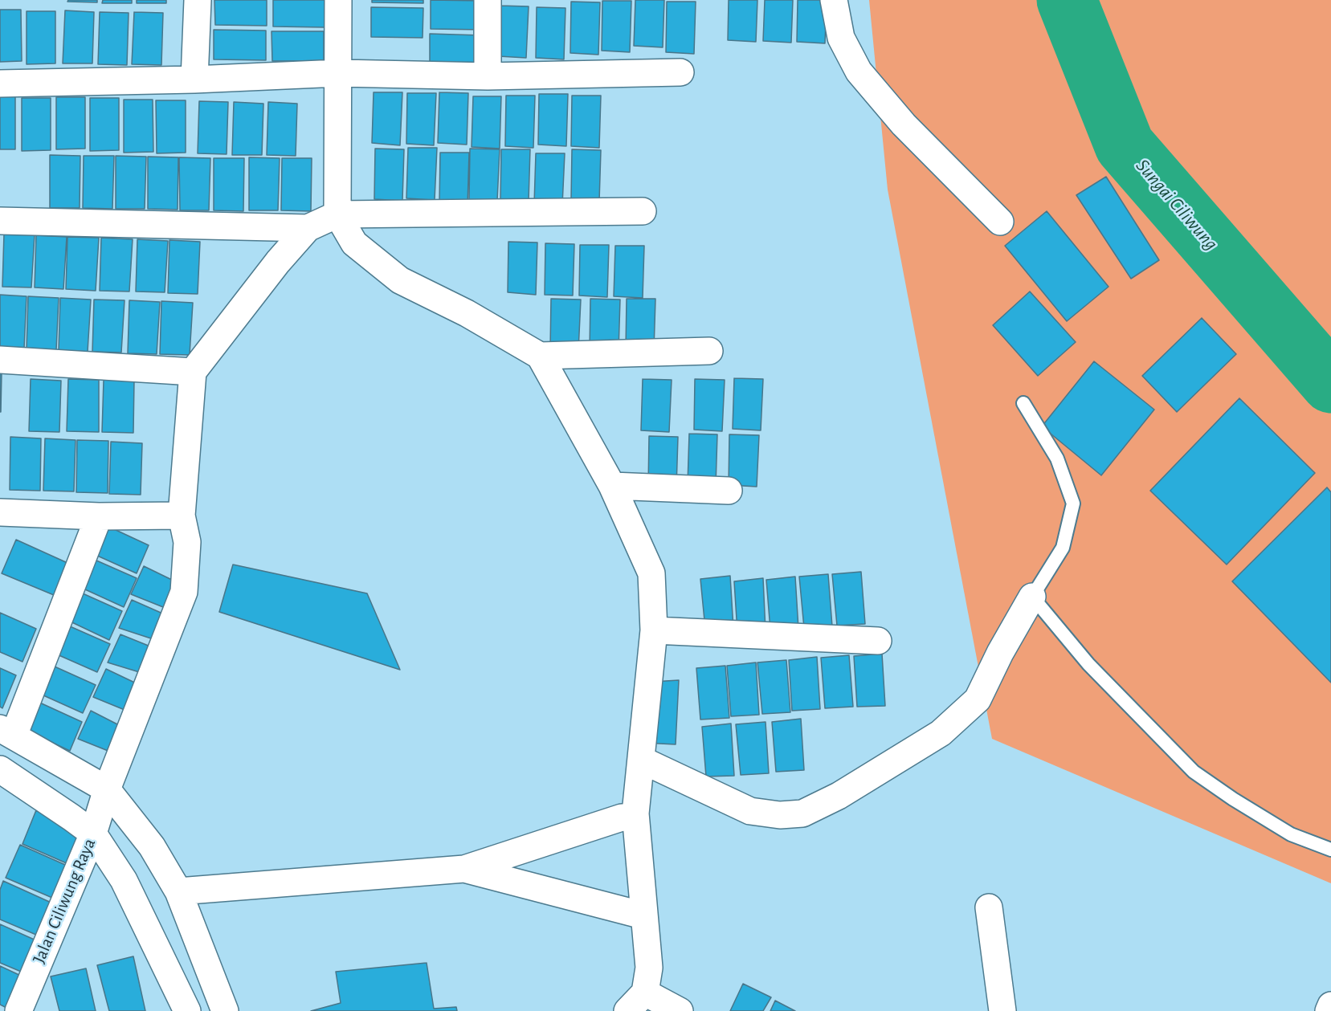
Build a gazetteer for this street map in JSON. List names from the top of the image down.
{
  "streets": {
    "street": ["Jalan Ciliwung Raya"]
  },
  "water": ["Sungai Ciliwung"]
}
